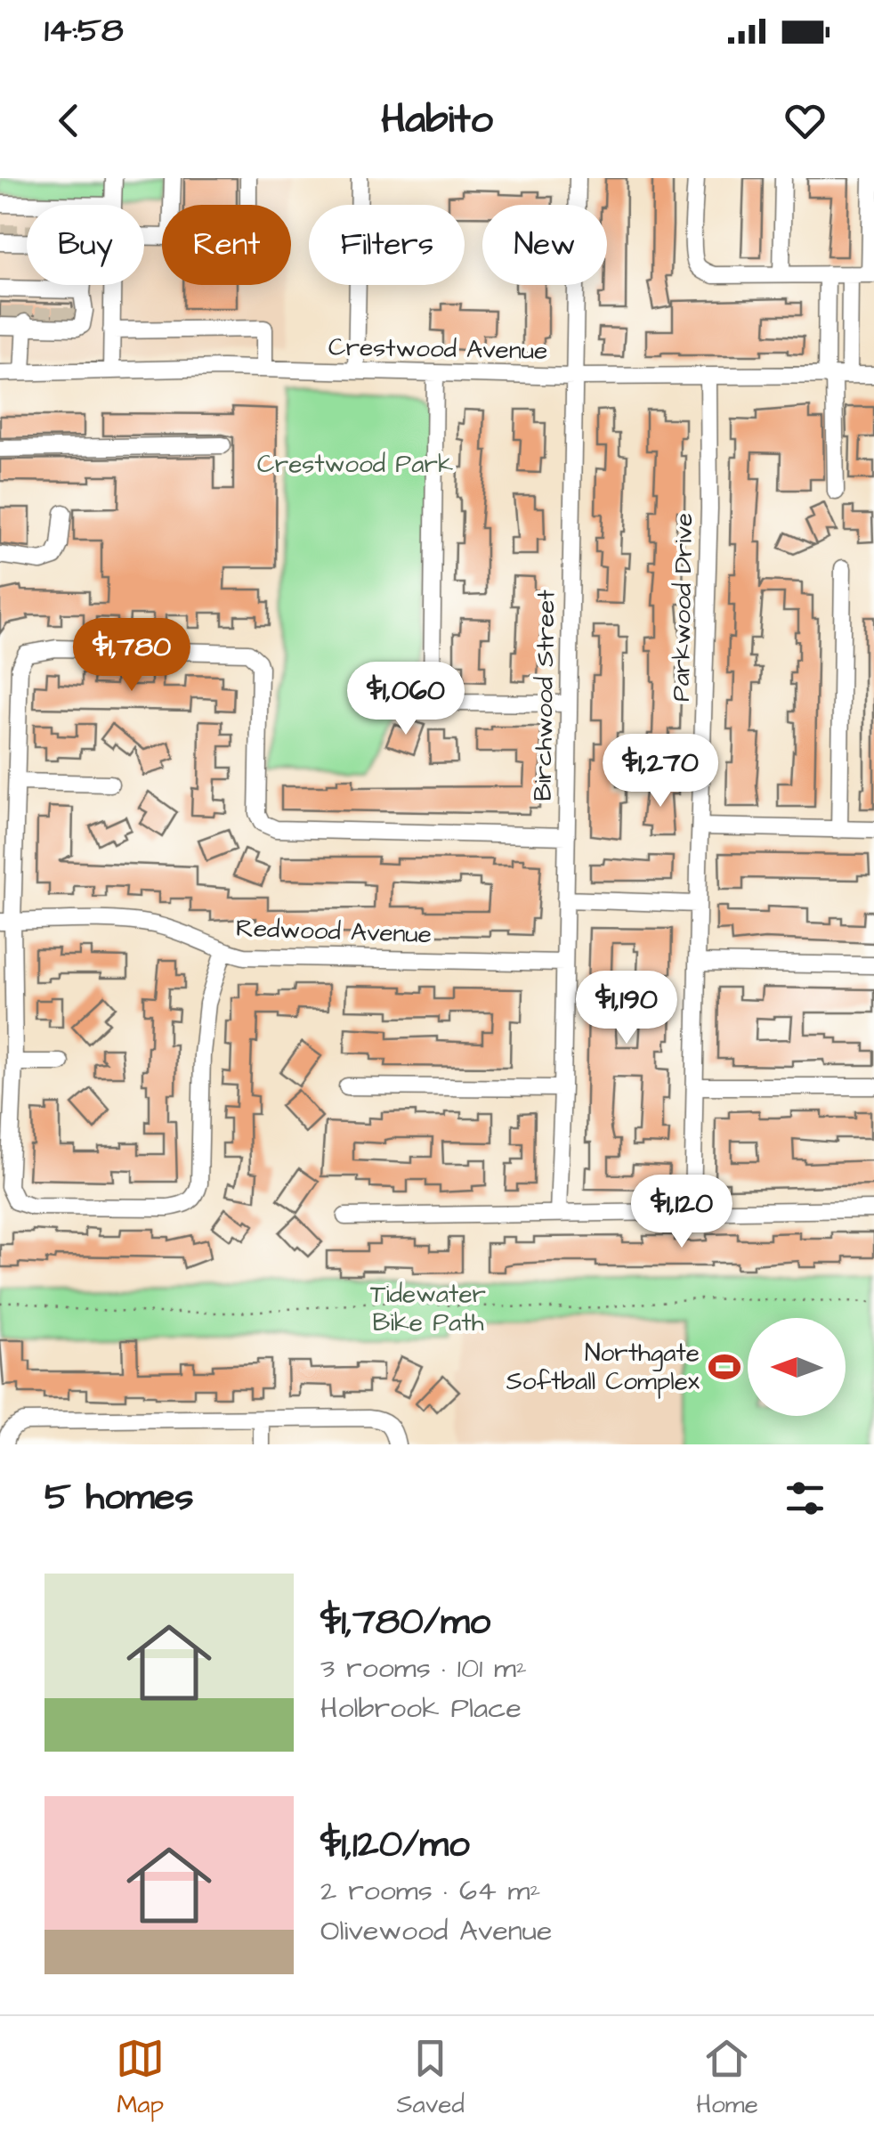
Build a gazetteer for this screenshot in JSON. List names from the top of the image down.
{
  "streets": {
    "street": [
      "Crestwood Avenue",
      "Parkwood Drive",
      "Birchwood Street",
      "Redwood Avenue"
    ]
  },
  "crossings": [
    ["Crestwood Avenue", "Parkwood Drive"],
    ["Crestwood Avenue", "Birchwood Street"],
    ["Birchwood Street", "Redwood Avenue"]
  ],
  "parks": ["Crestwood Park", "Tidewater Bike Path"],
  "places": {
    "sports": ["Northgate Softball Complex"]
  },
  "north": "left",
  "page": {
    "status": "14:58",
    "header": "Habito",
    "chip": [
      "Buy",
      "Rent",
      "Filters",
      "New"
    ],
    "price": [
      "$1,780",
      "$1,060",
      "$1,270",
      "$1,190",
      "$1,120"
    ],
    "heading": "5 homes",
    "list": [
      {
        "name": "$1,780/mo",
        "note": "3 rooms · 101 m² · Holbrook Place"
      },
      {
        "name": "$1,120/mo",
        "note": "2 rooms · 64 m² · Olivewood Avenue"
      }
    ],
    "tabs": ["Map", "Saved", "Home"]
  }
}
